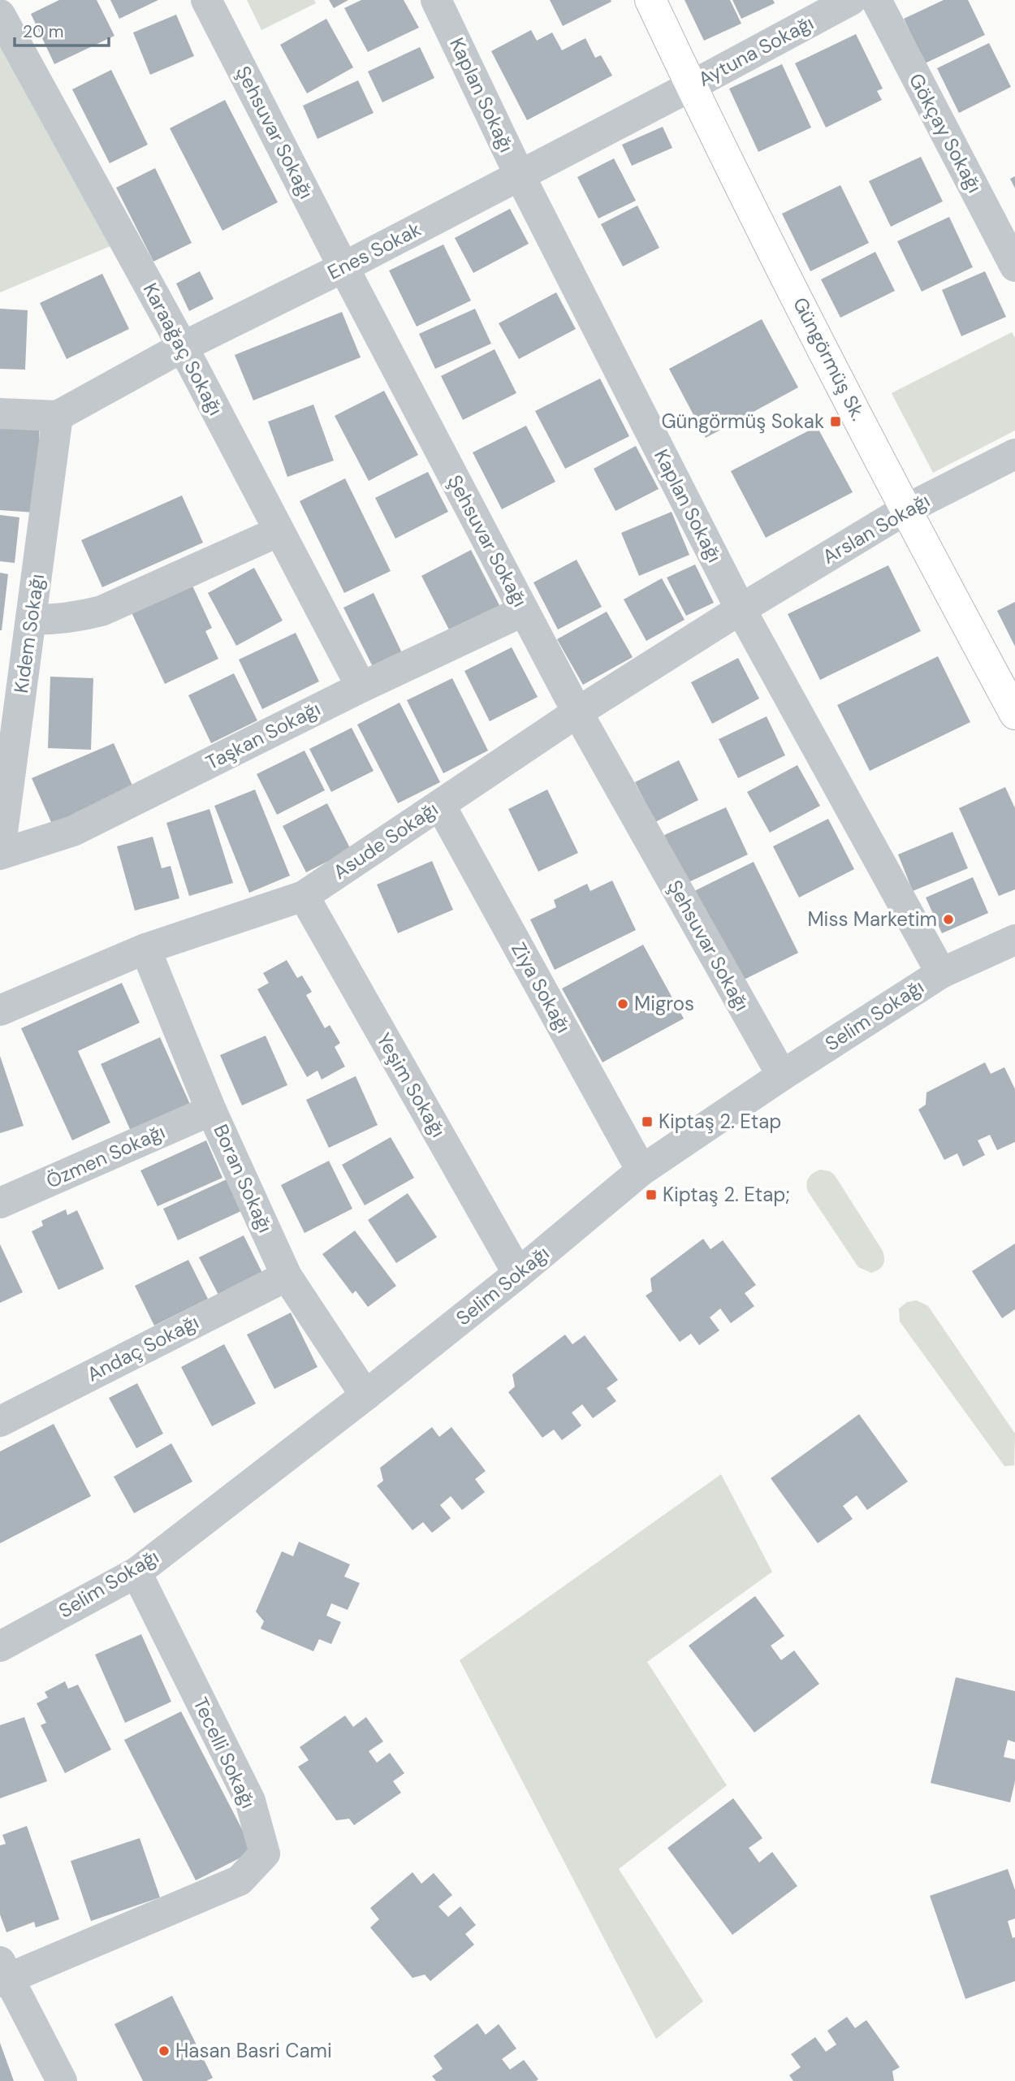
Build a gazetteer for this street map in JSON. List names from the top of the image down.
{
  "streets": {
    "street": [
      "Aytuna Sokağı",
      "Kaplan Sokağı",
      "Şehsuvar Sokağı",
      "Gökçay Sokağı",
      "Enes Sokak",
      "Karaağaç Sokağı",
      "Güngörmüş Sk.",
      "Arslan Sokağı",
      "Kıdem Sokağı",
      "Taşkan Sokağı",
      "Asude Sokağı",
      "Ziya Sokağı",
      "Selim Sokağı",
      "Yeşim Sokağı",
      "Özmen Sokağı",
      "Boran Sokağı",
      "Andaç Sokağı",
      "Tecelli Sokağı"
    ]
  },
  "crossings": [
    ["Aytuna Sokağı", "Enes Sokak"],
    ["Aytuna Sokağı", "Güngörmüş Sk."],
    ["Kaplan Sokağı", "Enes Sokak"],
    ["Kaplan Sokağı", "Arslan Sokağı"],
    ["Kaplan Sokağı", "Asude Sokağı"],
    ["Kaplan Sokağı", "Selim Sokağı"],
    ["Şehsuvar Sokağı", "Enes Sokak"],
    ["Şehsuvar Sokağı", "Taşkan Sokağı"],
    ["Şehsuvar Sokağı", "Asude Sokağı"],
    ["Şehsuvar Sokağı", "Selim Sokağı"],
    ["Enes Sokak", "Karaağaç Sokağı"],
    ["Enes Sokak", "Güngörmüş Sk."],
    ["Enes Sokak", "Kıdem Sokağı"],
    ["Karaağaç Sokağı", "Taşkan Sokağı"],
    ["Güngörmüş Sk.", "Arslan Sokağı"],
    ["Arslan Sokağı", "Asude Sokağı"],
    ["Kıdem Sokağı", "Taşkan Sokağı"],
    ["Asude Sokağı", "Ziya Sokağı"],
    ["Asude Sokağı", "Yeşim Sokağı"],
    ["Asude Sokağı", "Boran Sokağı"],
    ["Ziya Sokağı", "Selim Sokağı"],
    ["Selim Sokağı", "Yeşim Sokağı"],
    ["Selim Sokağı", "Boran Sokağı"],
    ["Selim Sokağı", "Tecelli Sokağı"],
    ["Özmen Sokağı", "Boran Sokağı"],
    ["Boran Sokağı", "Andaç Sokağı"]
  ],
  "places": {
    "transit": ["Güngörmüş Sokak", "Kiptaş 2. Etap", "Kiptaş 2. Etap;"],
    "other": ["Miss Marketim", "Migros", "Hasan Basri Cami"]
  },
  "scale_bar": "20 m"
}
